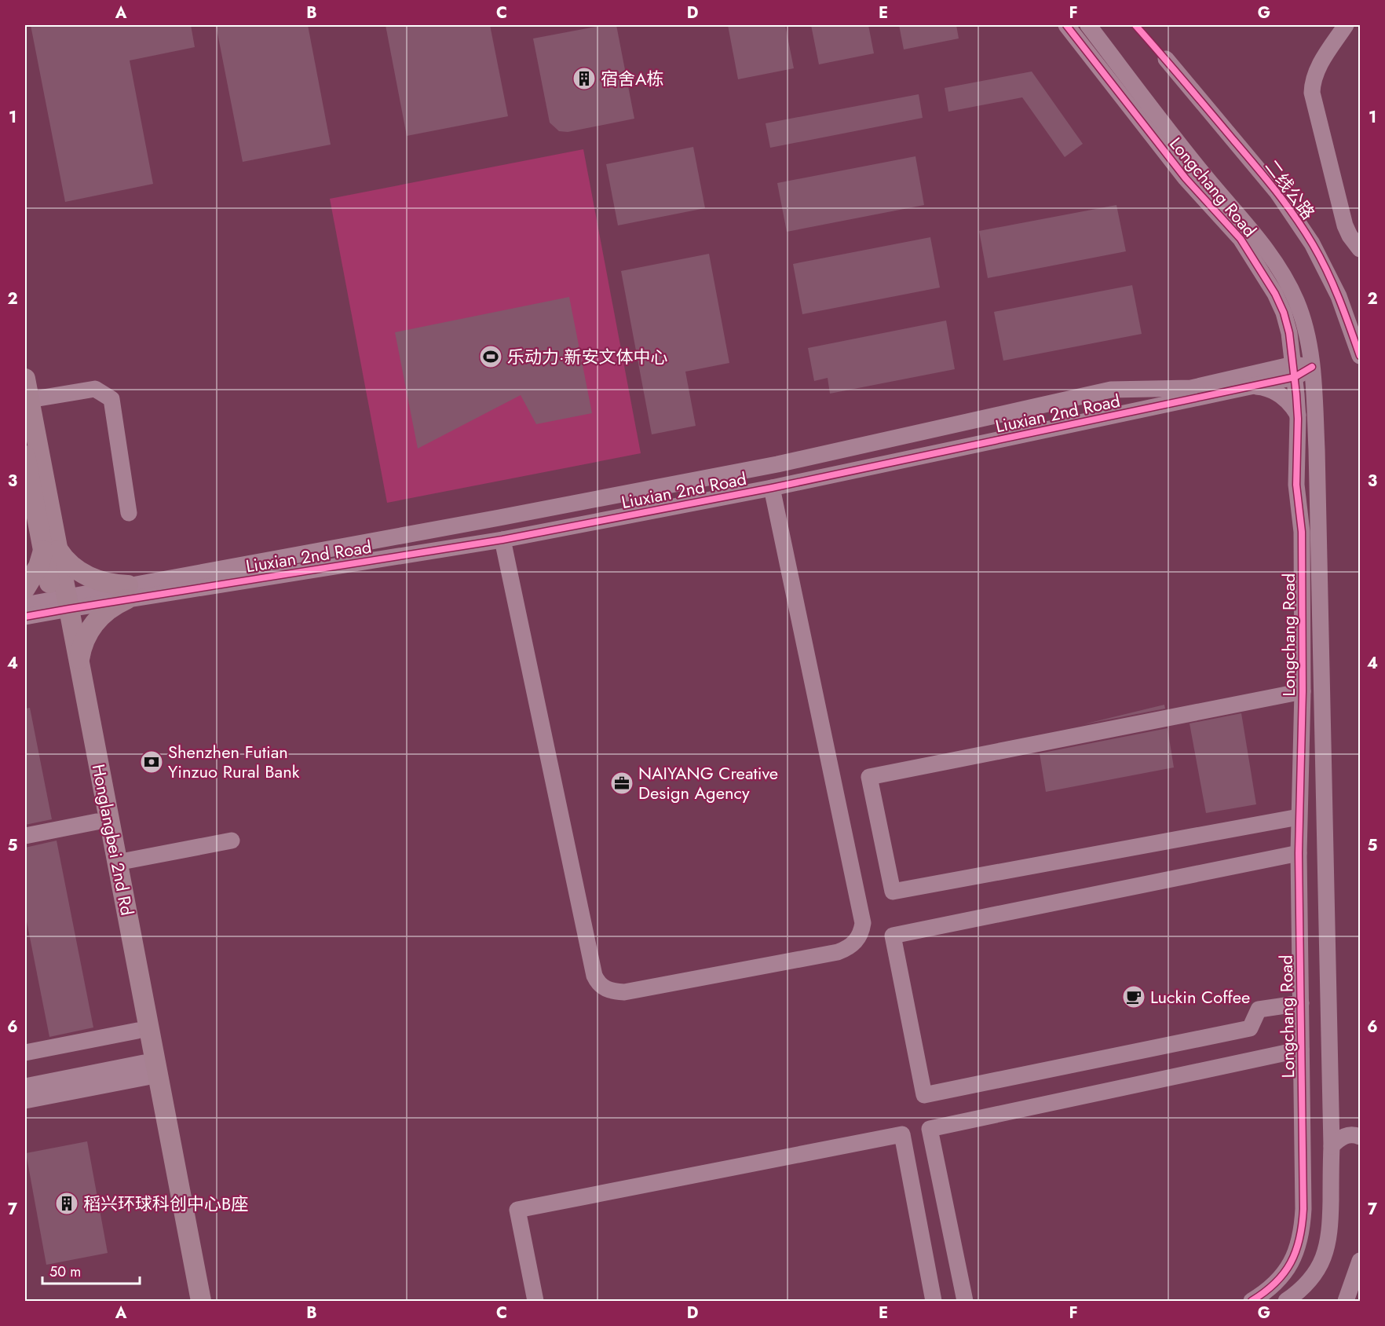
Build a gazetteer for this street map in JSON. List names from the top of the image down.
{
  "streets": {
    "main road": ["Honglangbei 2nd Rd"],
    "street": ["Longchang Road", "二线公路", "Liuxian 2nd Road"]
  },
  "crossings": [
    ["Longchang Road", "Liuxian 2nd Road"],
    ["Liuxian 2nd Road", "Honglangbei 2nd Rd"]
  ],
  "places": {
    "building": ["宿舍A栋", "稻兴环球科创中心B座"],
    "sports": ["乐动力·新安文体中心"],
    "bank": ["Shenzhen Futian Yinzuo Rural Bank"],
    "office": ["NAIYANG Creative Design Agency"],
    "cafe": ["Luckin Coffee"]
  },
  "scale_bar": "50 m",
  "grid": {
    "columns": [
      "A",
      "B",
      "C",
      "D",
      "E",
      "F",
      "G"
    ],
    "rows": [
      "1",
      "2",
      "3",
      "4",
      "5",
      "6",
      "7"
    ]
  }
}
